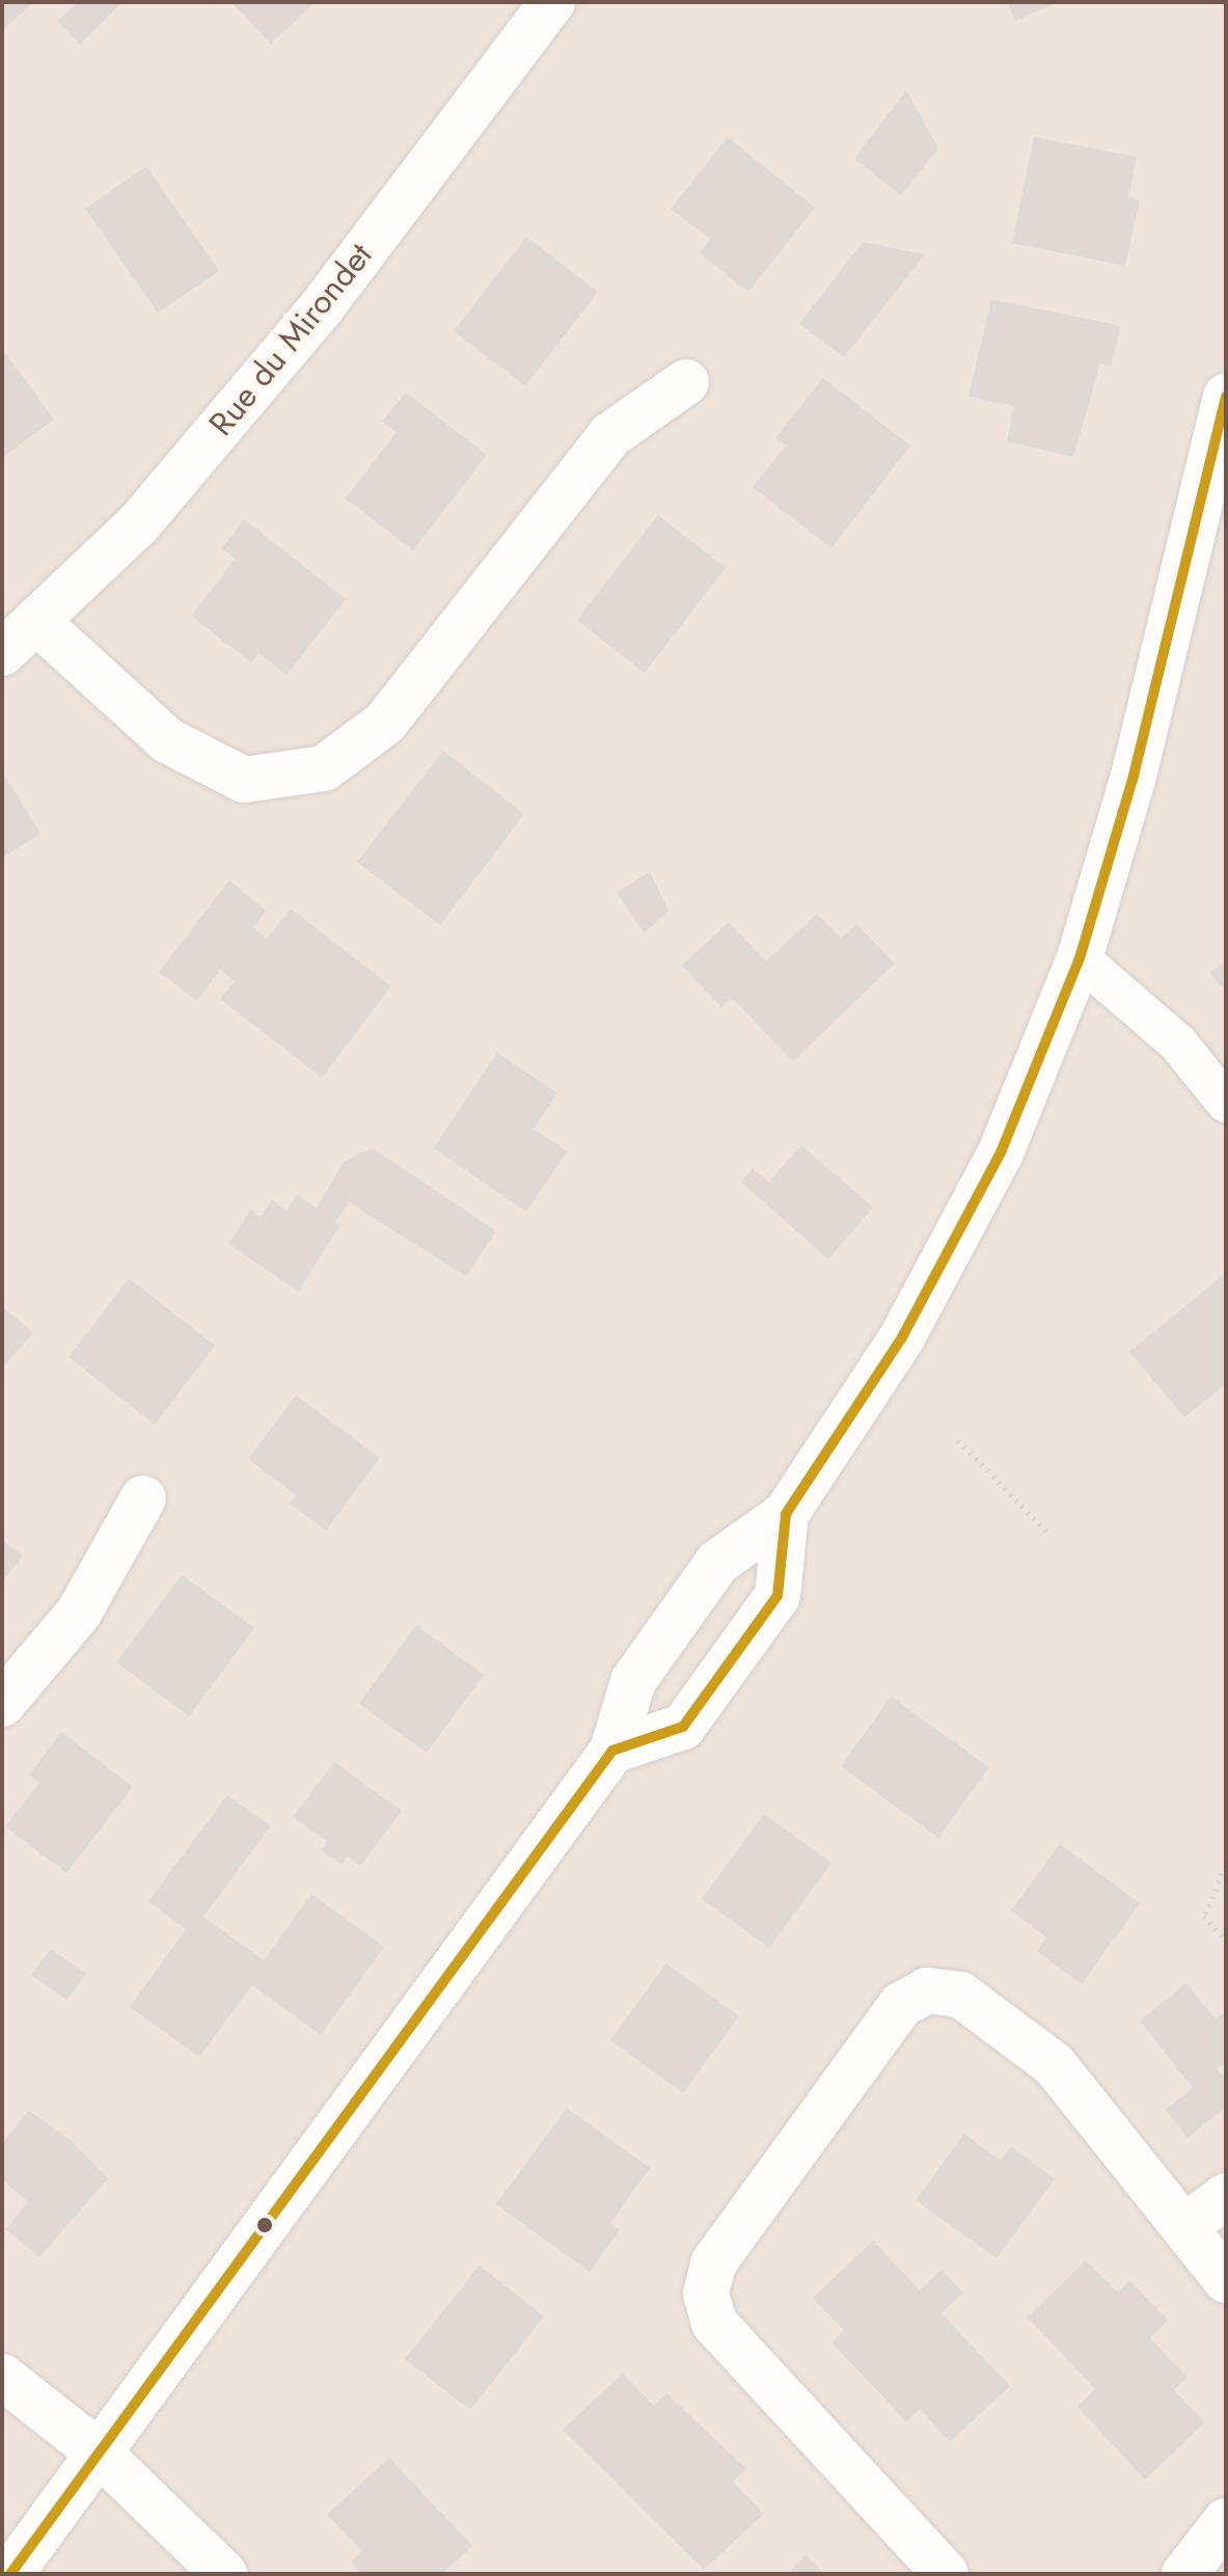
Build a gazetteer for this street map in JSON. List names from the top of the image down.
{
  "streets": {
    "street": ["Rue du Mirondet"]
  }
}
